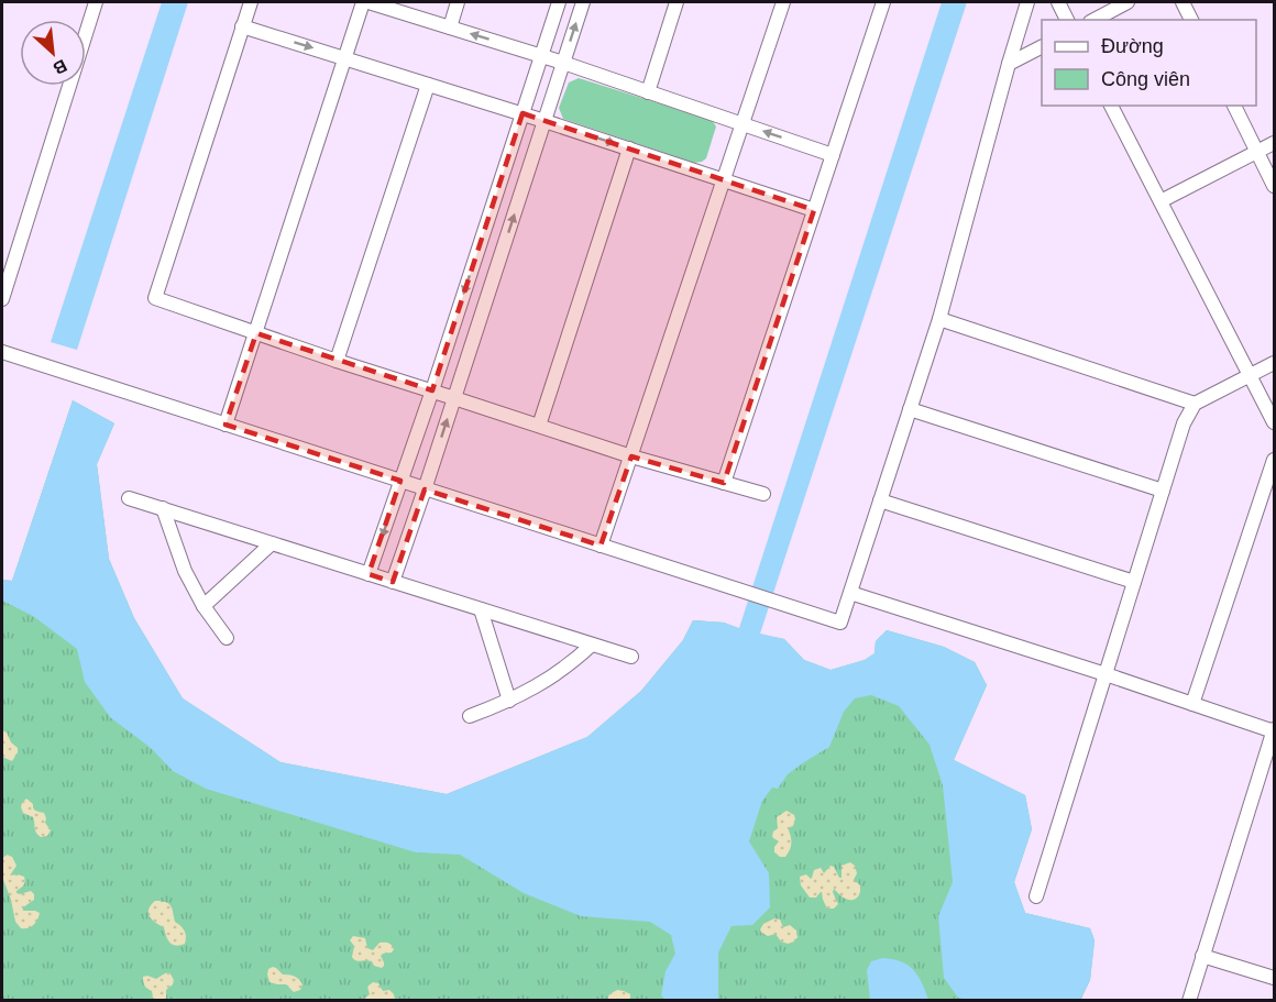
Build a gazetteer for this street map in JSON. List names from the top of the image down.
{
  "legend": ["Đường", "Công viên"],
  "north": "bottom right"
}
